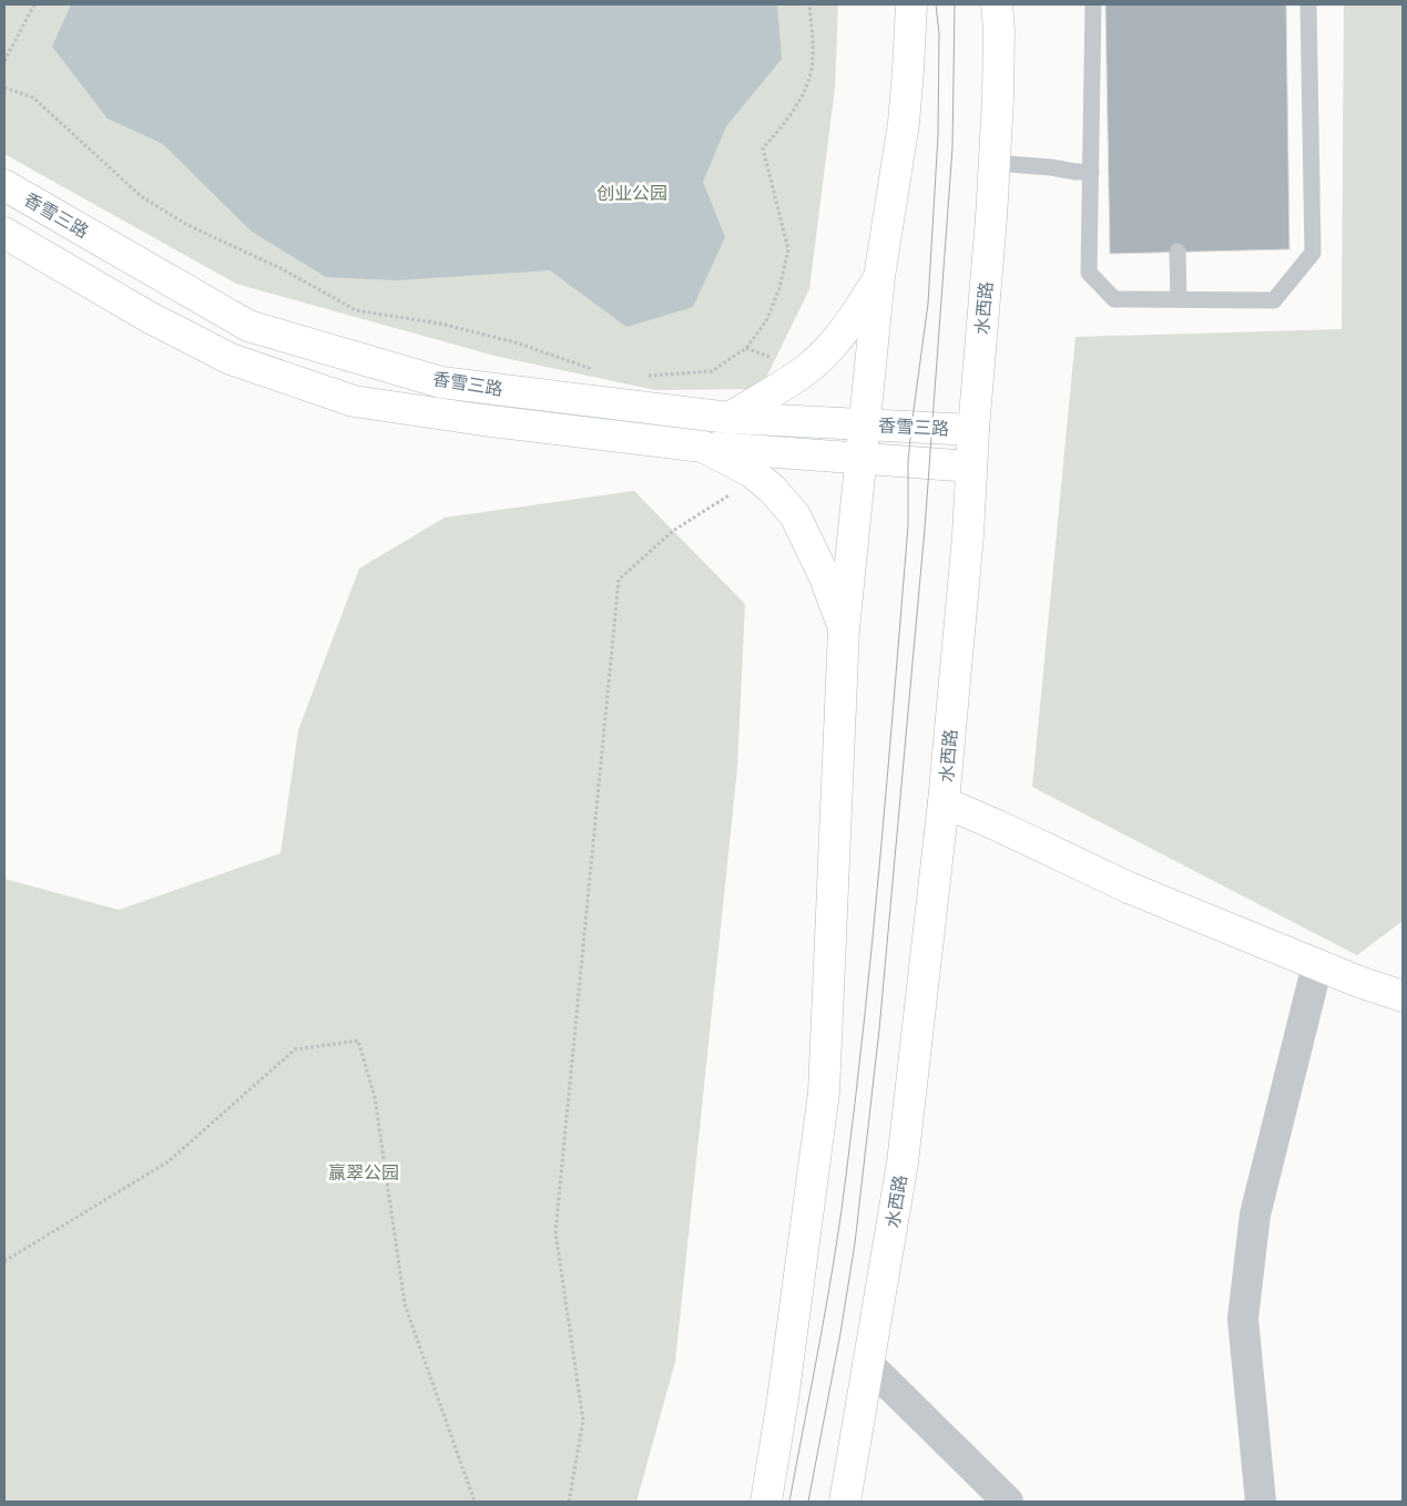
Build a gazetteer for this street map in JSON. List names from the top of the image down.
{
  "streets": {
    "main road": ["香雪三路", "水西路"]
  },
  "crossings": [
    ["香雪三路", "水西路"]
  ],
  "parks": ["创业公园", "赢翠公园"]
}
